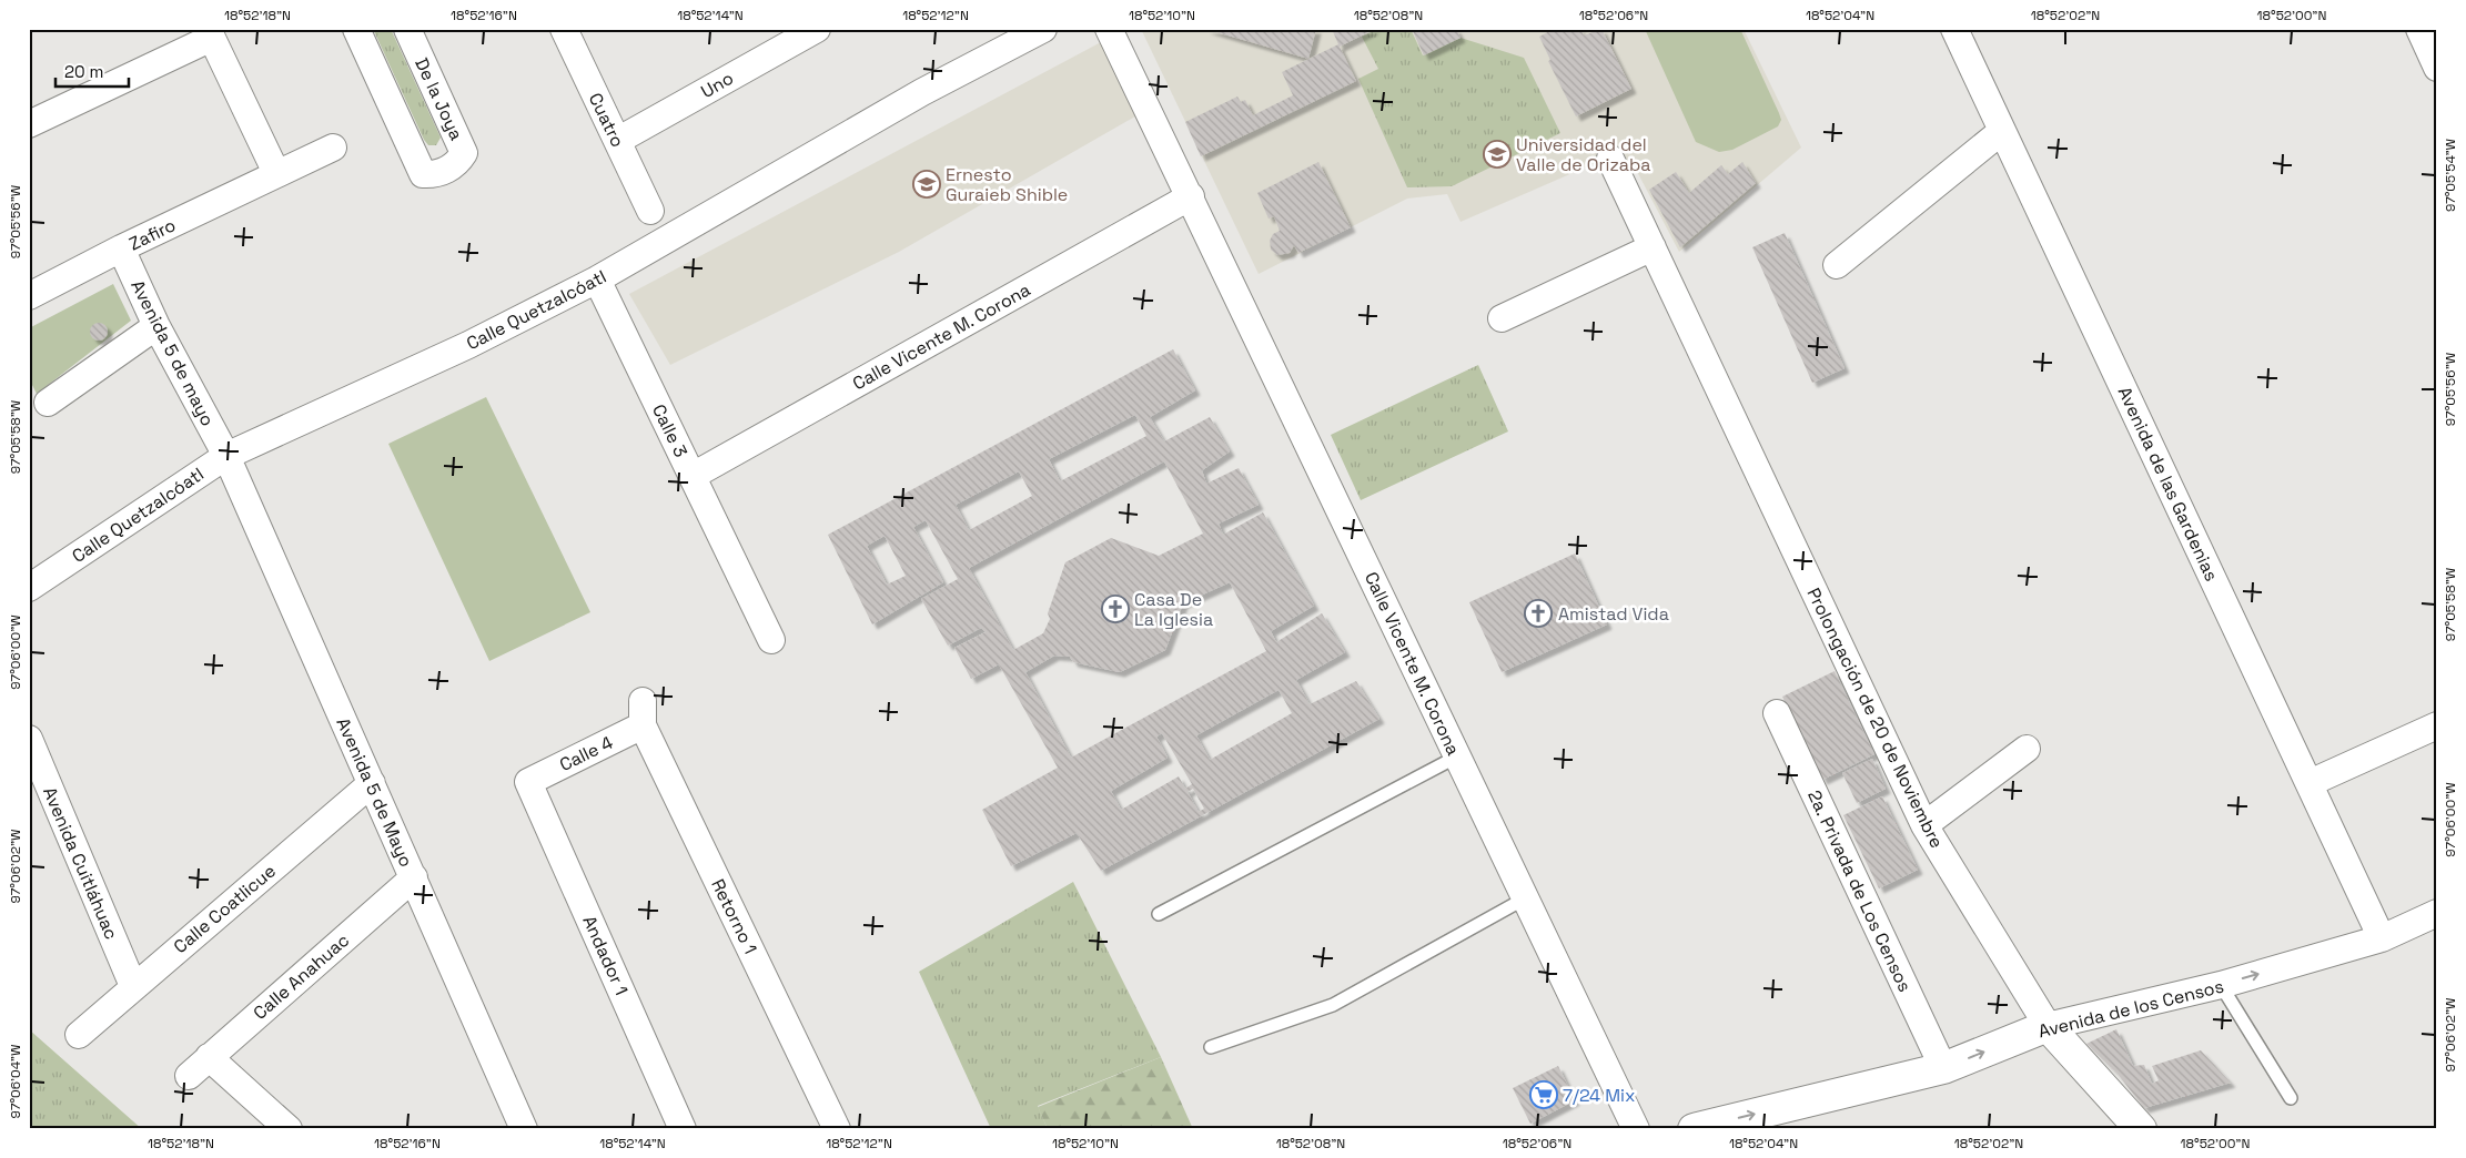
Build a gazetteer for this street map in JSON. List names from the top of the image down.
{
  "streets": {
    "street": [
      "Uno",
      "De la Joya",
      "Cuatro",
      "Zafiro",
      "Calle Quetzalcóatl",
      "Calle Vicente M. Corona",
      "Avenida 5 de mayo",
      "Calle 3",
      "Avenida de las Gardenias",
      "Prolongación de 20 de Noviembre",
      "Calle 4",
      "Avenida 5 de Mayo",
      "Avenida Cuitláhuac",
      "2a. Privada de Los Censos",
      "Calle Coatlicue",
      "Retorno 1",
      "Andador 1",
      "Calle Anahuac",
      "Avenida de los Censos"
    ]
  },
  "crossings": [
    ["Uno", "Cuatro"],
    ["Zafiro", "Avenida 5 de mayo"],
    ["Calle Quetzalcóatl", "Avenida 5 de mayo"],
    ["Calle Quetzalcóatl", "Calle 3"],
    ["Calle Quetzalcóatl", "Avenida 5 de Mayo"],
    ["Calle Vicente M. Corona", "Calle 3"],
    ["Avenida 5 de mayo", "Avenida 5 de Mayo"],
    ["Avenida de las Gardenias", "Avenida de los Censos"],
    ["Prolongación de 20 de Noviembre", "Avenida de los Censos"],
    ["Calle 4", "Retorno 1"],
    ["Calle 4", "Andador 1"],
    ["Avenida 5 de Mayo", "Calle Coatlicue"],
    ["Avenida 5 de Mayo", "Calle Anahuac"],
    ["Avenida Cuitláhuac", "Calle Coatlicue"],
    ["2a. Privada de Los Censos", "Avenida de los Censos"]
  ],
  "one_way": ["Avenida de los Censos"],
  "places": {
    "school or university": ["Universidad del Valle de Orizaba", "Ernesto Guraieb Shible"],
    "church": ["Casa De La Iglesia", "Amistad Vida"],
    "supermarket": ["7/24 Mix"]
  },
  "scale_bar": "20 m",
  "coordinates": [
    "18°52'18\"N",
    "18°52'16\"N",
    "18°52'14\"N",
    "18°52'12\"N",
    "18°52'10\"N",
    "18°52'08\"N",
    "18°52'06\"N",
    "18°52'04\"N",
    "18°52'02\"N",
    "18°52'00\"N",
    "97°05'54\"W",
    "97°05'56\"W",
    "97°05'58\"W",
    "97°06'00\"W",
    "97°06'02\"W",
    "97°06'04\"W"
  ]
}
